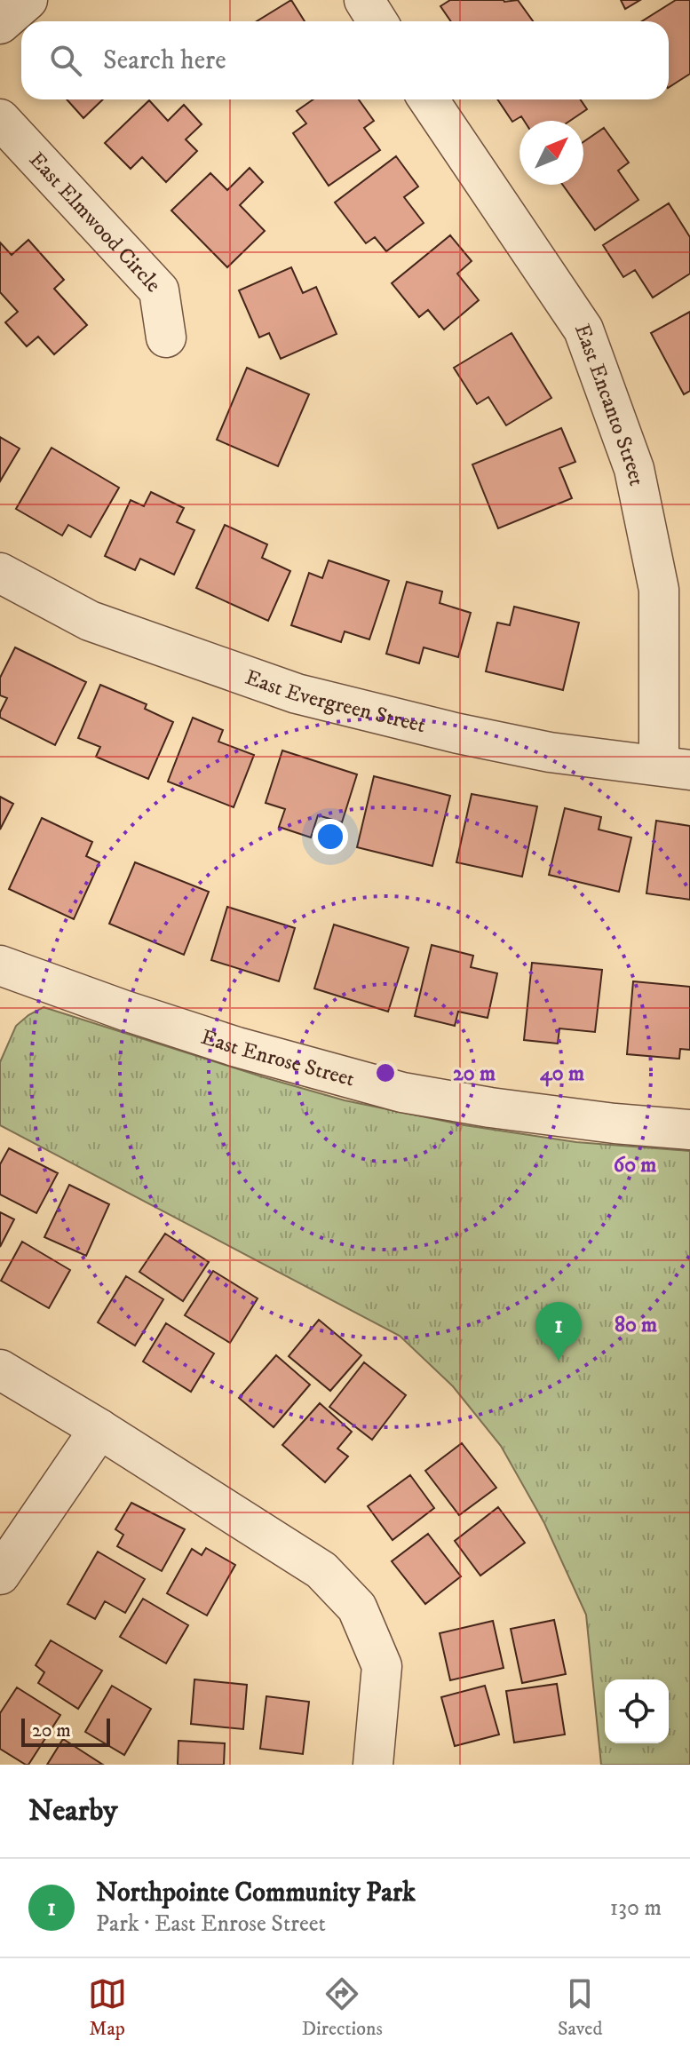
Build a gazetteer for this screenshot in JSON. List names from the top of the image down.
{
  "streets": {
    "street": [
      "East Elmwood Circle",
      "East Encanto Street",
      "East Evergreen Street",
      "East Enrose Street"
    ]
  },
  "crossings": [
    ["East Encanto Street", "East Evergreen Street"]
  ],
  "scale_bar": "20 m",
  "north": "top right",
  "page": {
    "search": "Search here",
    "pins": "1",
    "scale": "20 m",
    "heading": "Nearby",
    "list": [
      {
        "mark": "1",
        "name": "Northpointe Community Park",
        "note": "Park · East Enrose Street",
        "value": "130 m"
      }
    ],
    "nav": ["Map", "Directions", "Saved"]
  },
  "rings": [
    "20 m",
    "40 m",
    "60 m",
    "80 m"
  ]
}
